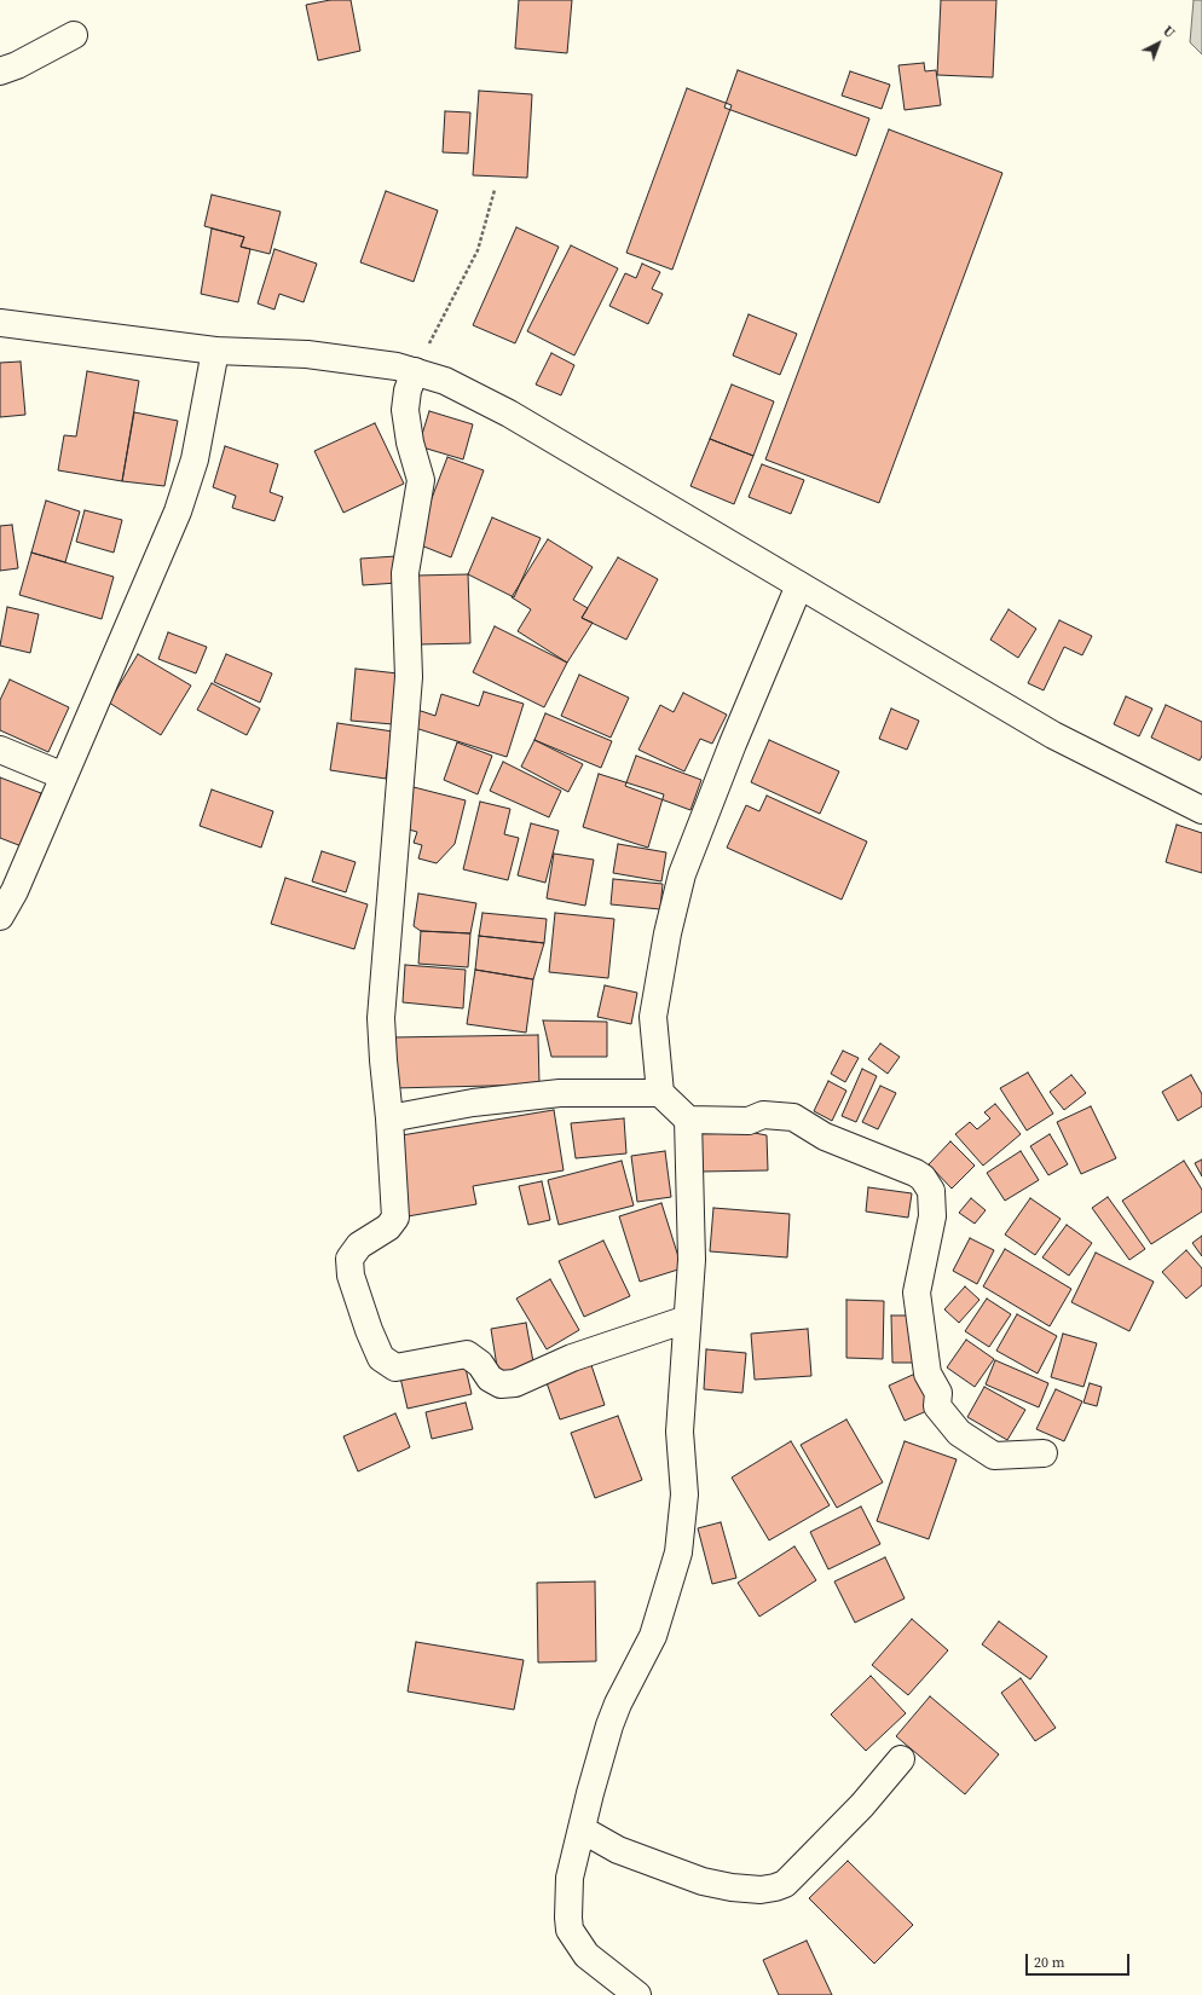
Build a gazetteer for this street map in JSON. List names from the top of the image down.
{
  "scale_bar": "20 m",
  "north": "top right"
}
